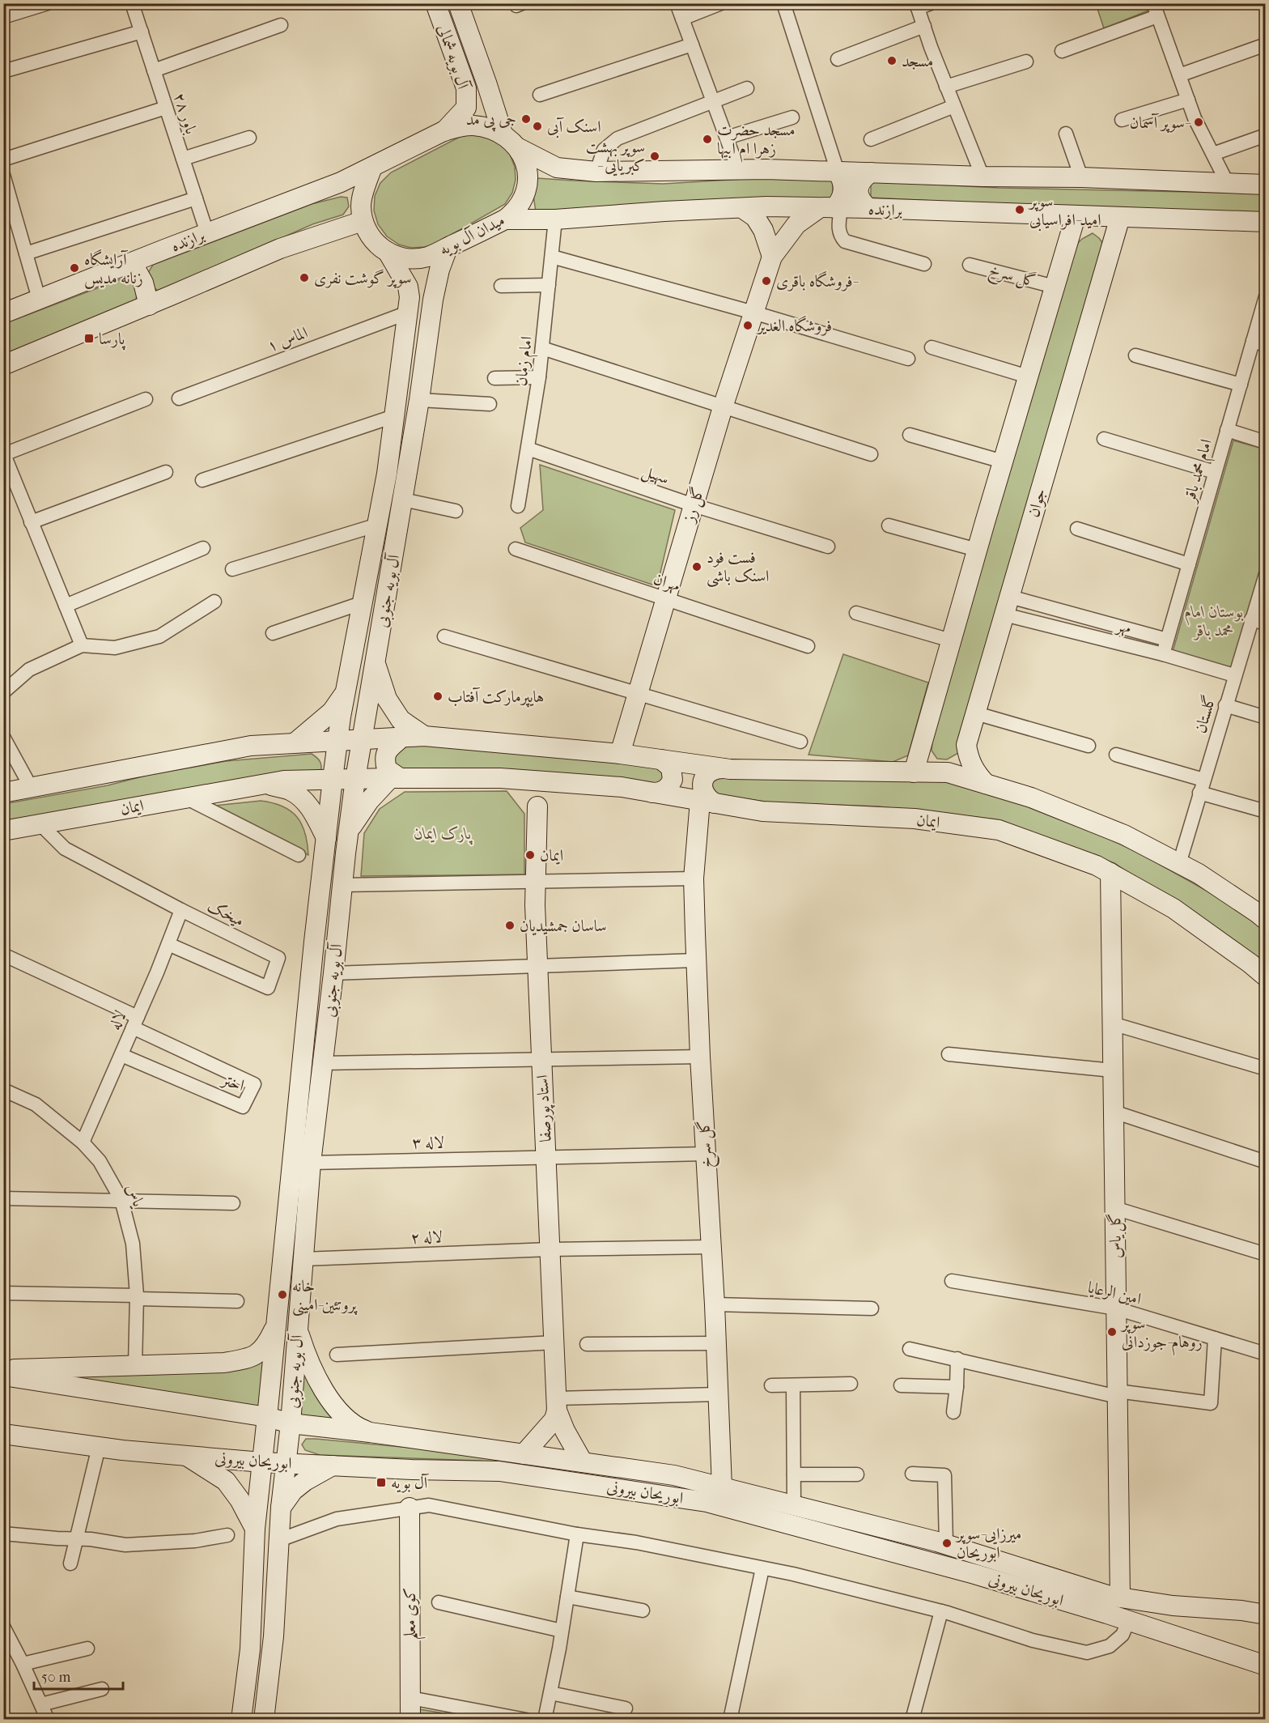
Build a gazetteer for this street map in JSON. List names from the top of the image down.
{
  "streets": {
    "main road": [
      "آل بویه شمالی",
      "برازنده",
      "میدان آل بویه",
      "گل سرخ",
      "جوان",
      "گل رز",
      "آل بویه جنوبی",
      "ایمان",
      "استاد پورصفا",
      "گل یاس",
      "ابوریحان بیرونی",
      "کوی معلم"
    ],
    "street": [
      "باور ۲۸",
      "الماس ۱",
      "امام زمان",
      "امام محمد باقر",
      "سهیل",
      "مهران",
      "مهر",
      "گلستان",
      "میخک",
      "لاله",
      "اختر",
      "لاله ۳",
      "یاس",
      "لاله ۲",
      "امین الرعایا"
    ]
  },
  "crossings": [
    ["آل بویه شمالی", "برازنده"],
    ["آل بویه شمالی", "میدان آل بویه"],
    ["آل بویه شمالی", "آل بویه جنوبی"],
    ["باور ۲۸", "برازنده"],
    ["برازنده", "میدان آل بویه"],
    ["برازنده", "امام زمان"],
    ["برازنده", "جوان"],
    ["برازنده", "گل رز"],
    ["برازنده", "آل بویه جنوبی"],
    ["میدان آل بویه", "آل بویه جنوبی"],
    ["گل سرخ", "ایمان"],
    ["گل سرخ", "لاله ۳"],
    ["گل سرخ", "لاله ۲"],
    ["گل سرخ", "ابوریحان بیرونی"],
    ["الماس ۱", "آل بویه جنوبی"],
    ["امام زمان", "سهیل"],
    ["امام محمد باقر", "مهر"],
    ["سهیل", "گل رز"],
    ["جوان", "مهر"],
    ["گل رز", "مهران"],
    ["آل بویه جنوبی", "ایمان"],
    ["آل بویه جنوبی", "لاله ۳"],
    ["آل بویه جنوبی", "لاله ۲"],
    ["آل بویه جنوبی", "ابوریحان بیرونی"],
    ["مهر", "گلستان"],
    ["ایمان", "میخک"],
    ["ایمان", "گل یاس"],
    ["میخک", "لاله"],
    ["لاله", "اختر"],
    ["لاله", "یاس"],
    ["استاد پورصفا", "لاله ۳"],
    ["استاد پورصفا", "لاله ۲"],
    ["گل یاس", "امین الرعایا"],
    ["گل یاس", "ابوریحان بیرونی"]
  ],
  "parks": ["بوستان امام محمد باقر", "پارک ایمان"],
  "places": {
    "other": [
      "مسجد",
      "جی پی مد",
      "سوپر آسمان-",
      "اسنک آبی",
      "مسجد حضرت زهرا ام ابیها",
      "سوپر بهشت - کبریایی",
      "سوپر امید-افراسیابی",
      "آرایشگاه زنانه مدیس",
      "سوپر گوشت نفری",
      "فروشگاه باقری-",
      "فروشگاه الغدیر",
      "فست فود اسنک باشی",
      "هایپرمارکت آفتاب",
      "ایمان",
      "ساسان جمشیدیان",
      "خانه پروتئین-امینی",
      "سوپر روهام-جوزدانی",
      "میرزایی-سوپر ابوریحان"
    ],
    "transit": ["پارسا", "آل بویه"]
  },
  "scale_bar": "50 m"
}
